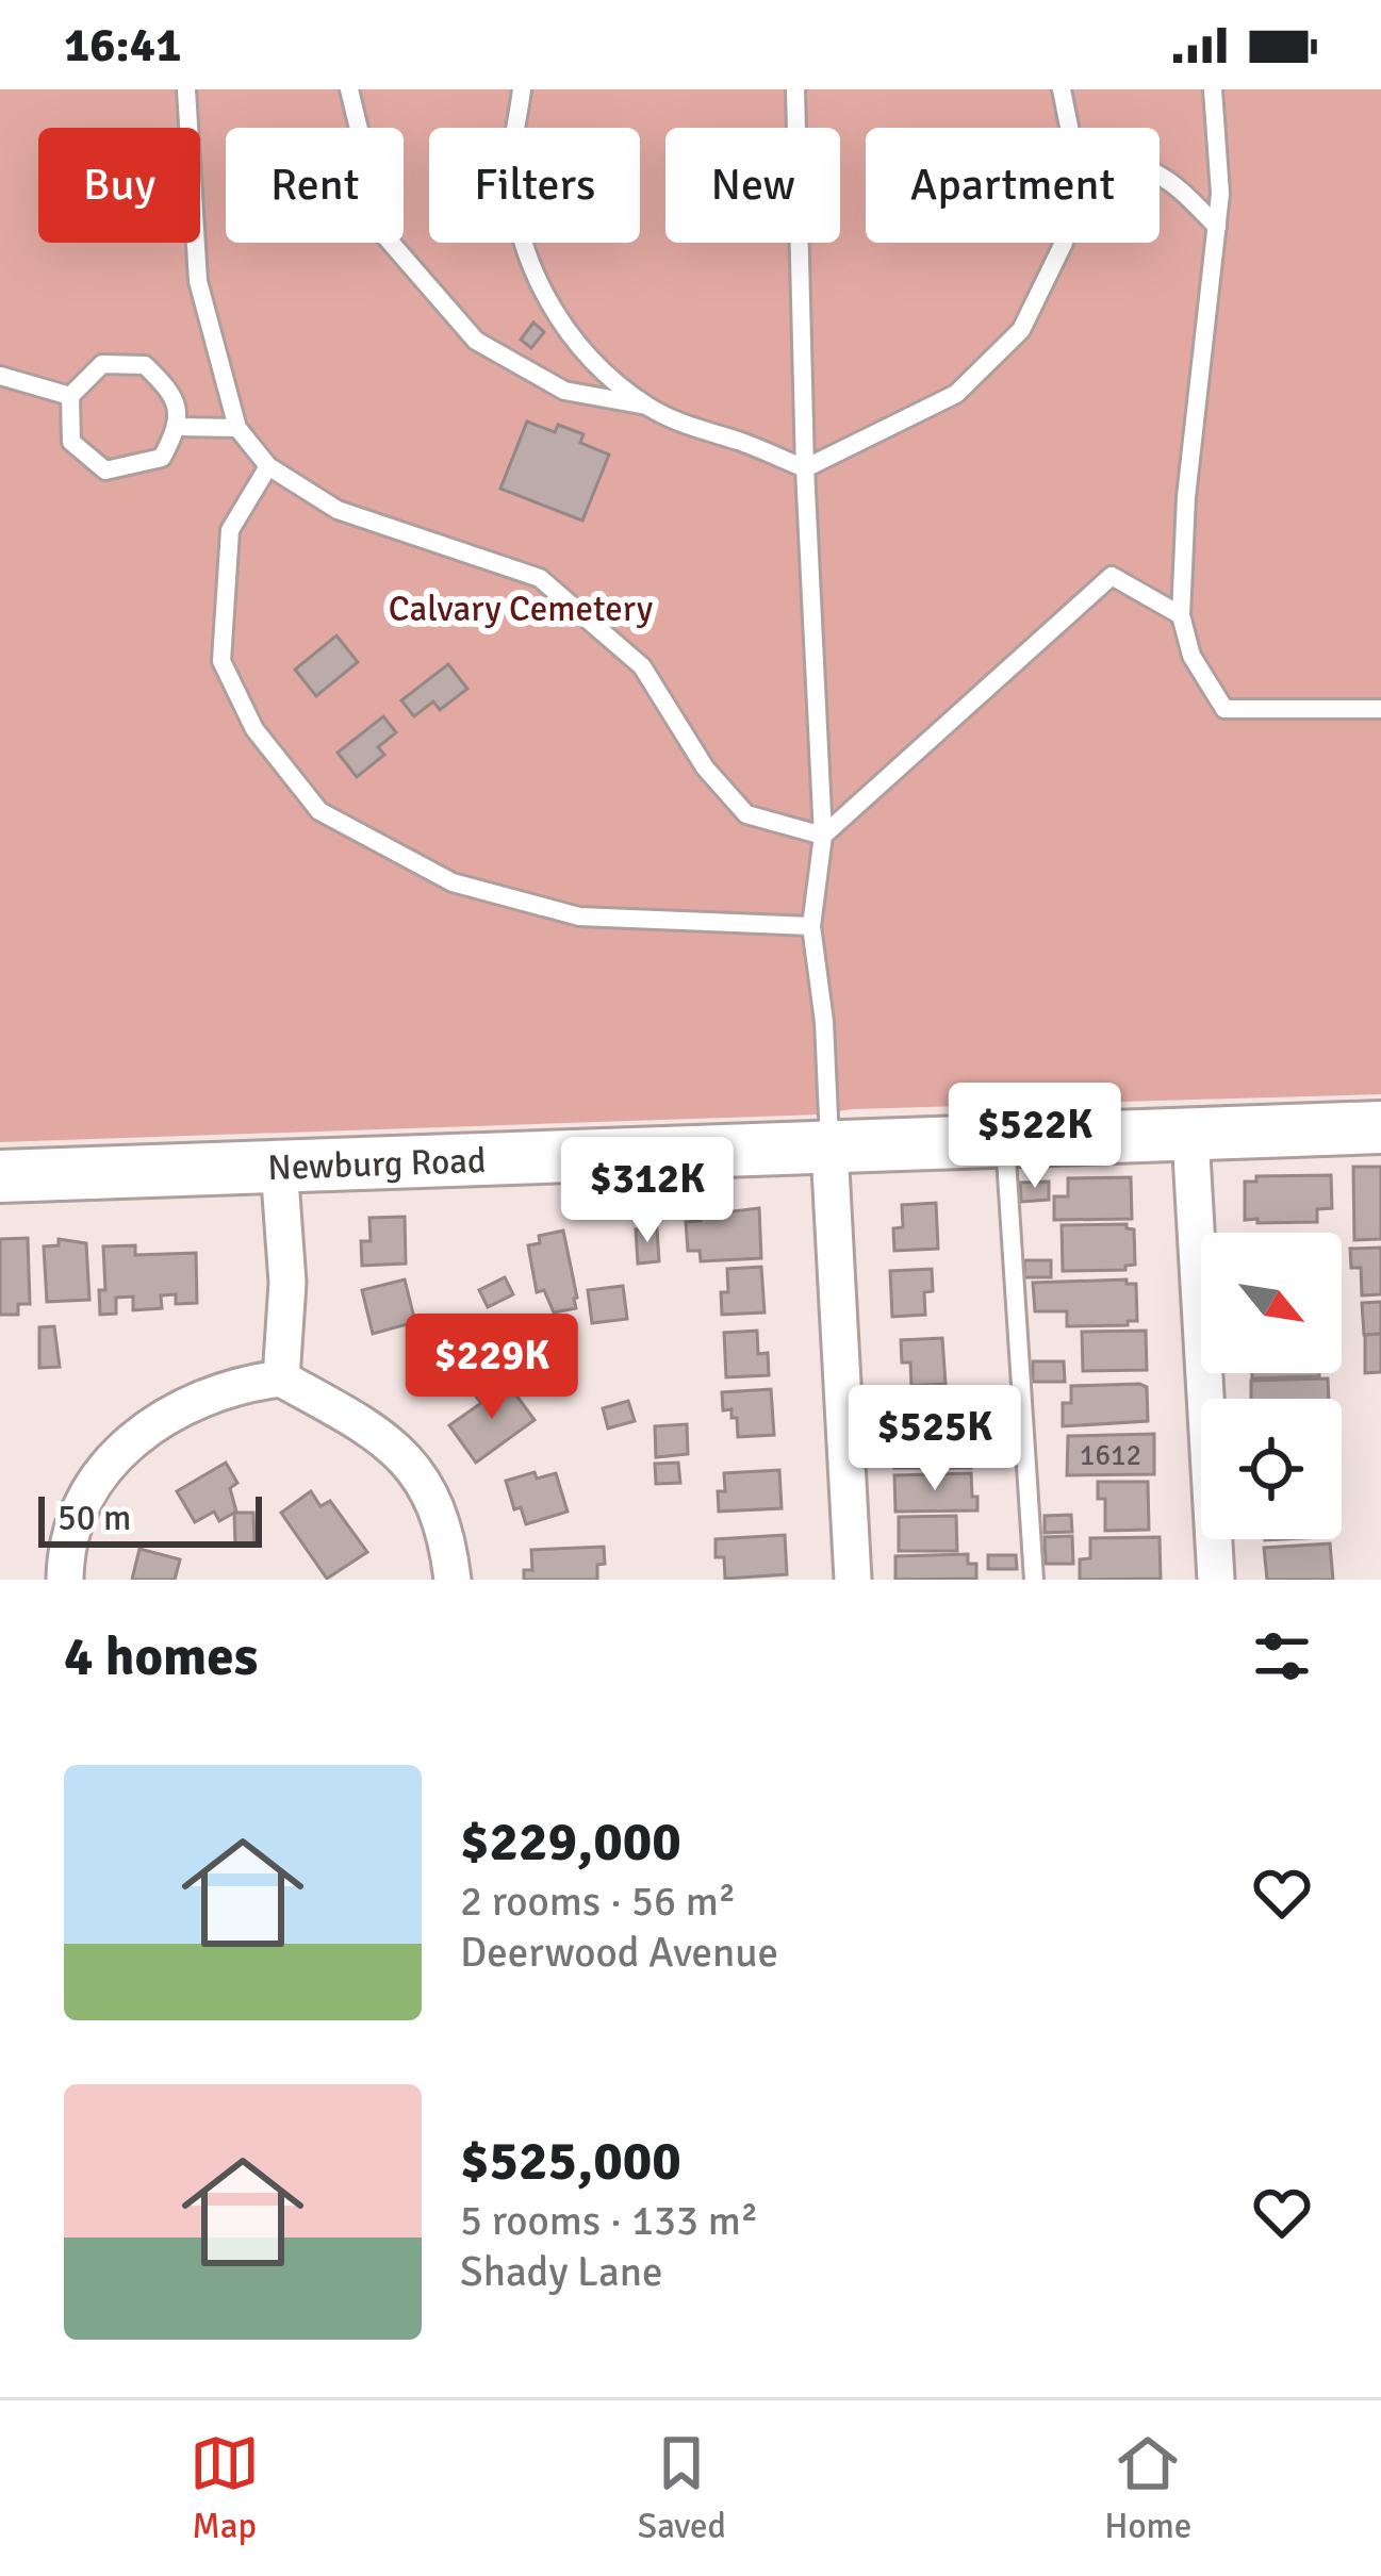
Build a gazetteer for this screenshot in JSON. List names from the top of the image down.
{
  "streets": {
    "main road": ["Newburg Road"]
  },
  "parks": ["Calvary Cemetery"],
  "house_numbers": ["1612"],
  "scale_bar": "50 m",
  "north": "bottom right",
  "page": {
    "status": "16:41",
    "chip": [
      "Buy",
      "Rent",
      "Filters",
      "New",
      "Apartment"
    ],
    "price": [
      "$522K",
      "$312K",
      "$229K",
      "$525K"
    ],
    "scale": "50 m",
    "heading": "4 homes",
    "list": [
      {
        "name": "$229,000",
        "note": "2 rooms · 56 m² · Deerwood Avenue"
      },
      {
        "name": "$525,000",
        "note": "5 rooms · 133 m² · Shady Lane"
      }
    ],
    "tabs": ["Map", "Saved", "Home"]
  }
}
